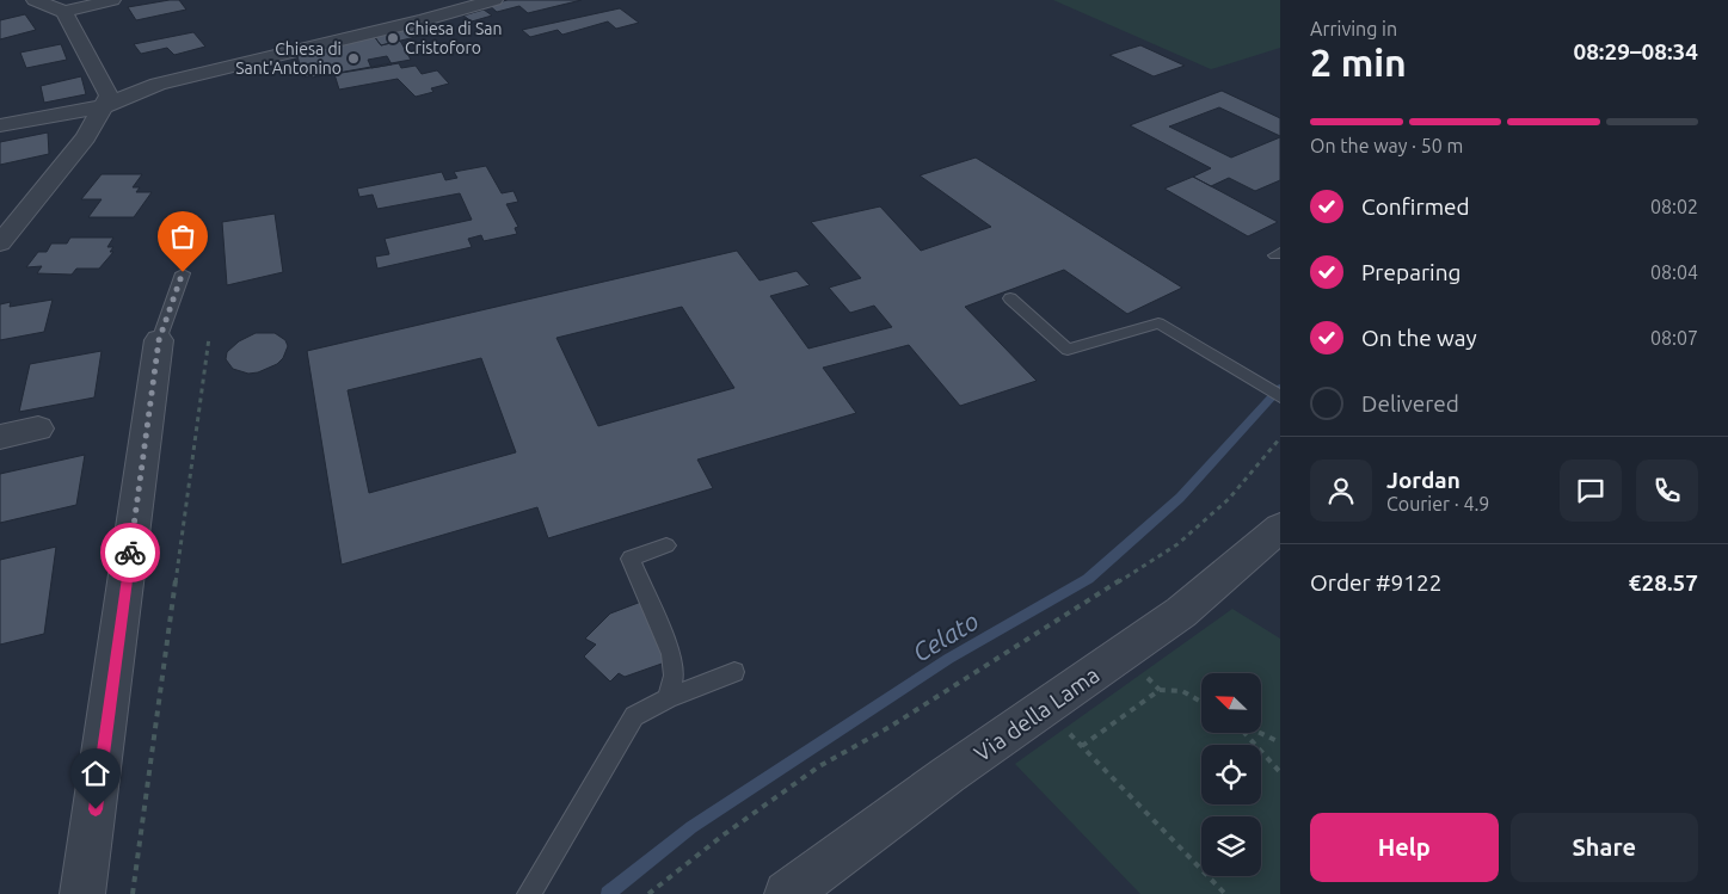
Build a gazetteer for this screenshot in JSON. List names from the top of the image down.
{
  "streets": {
    "street": ["Via della Lama"]
  },
  "water": ["Celato"],
  "places": ["Chiesa di San Cristoforo", "Chiesa di Sant'Antonino"],
  "north": "top left",
  "page": {
    "heading": ["2 min", "Arriving in", "08:29–08:34"],
    "panel": [
      "Jordan",
      "Courier · 4.9",
      "Order #9122",
      "€28.57"
    ],
    "bar": "On the way · 50 m",
    "list": [
      ["Confirmed", "08:02"],
      ["Preparing", "08:04"],
      ["On the way", "08:07"],
      "Delivered"
    ],
    "buttons": ["Help", "Share"]
  }
}
